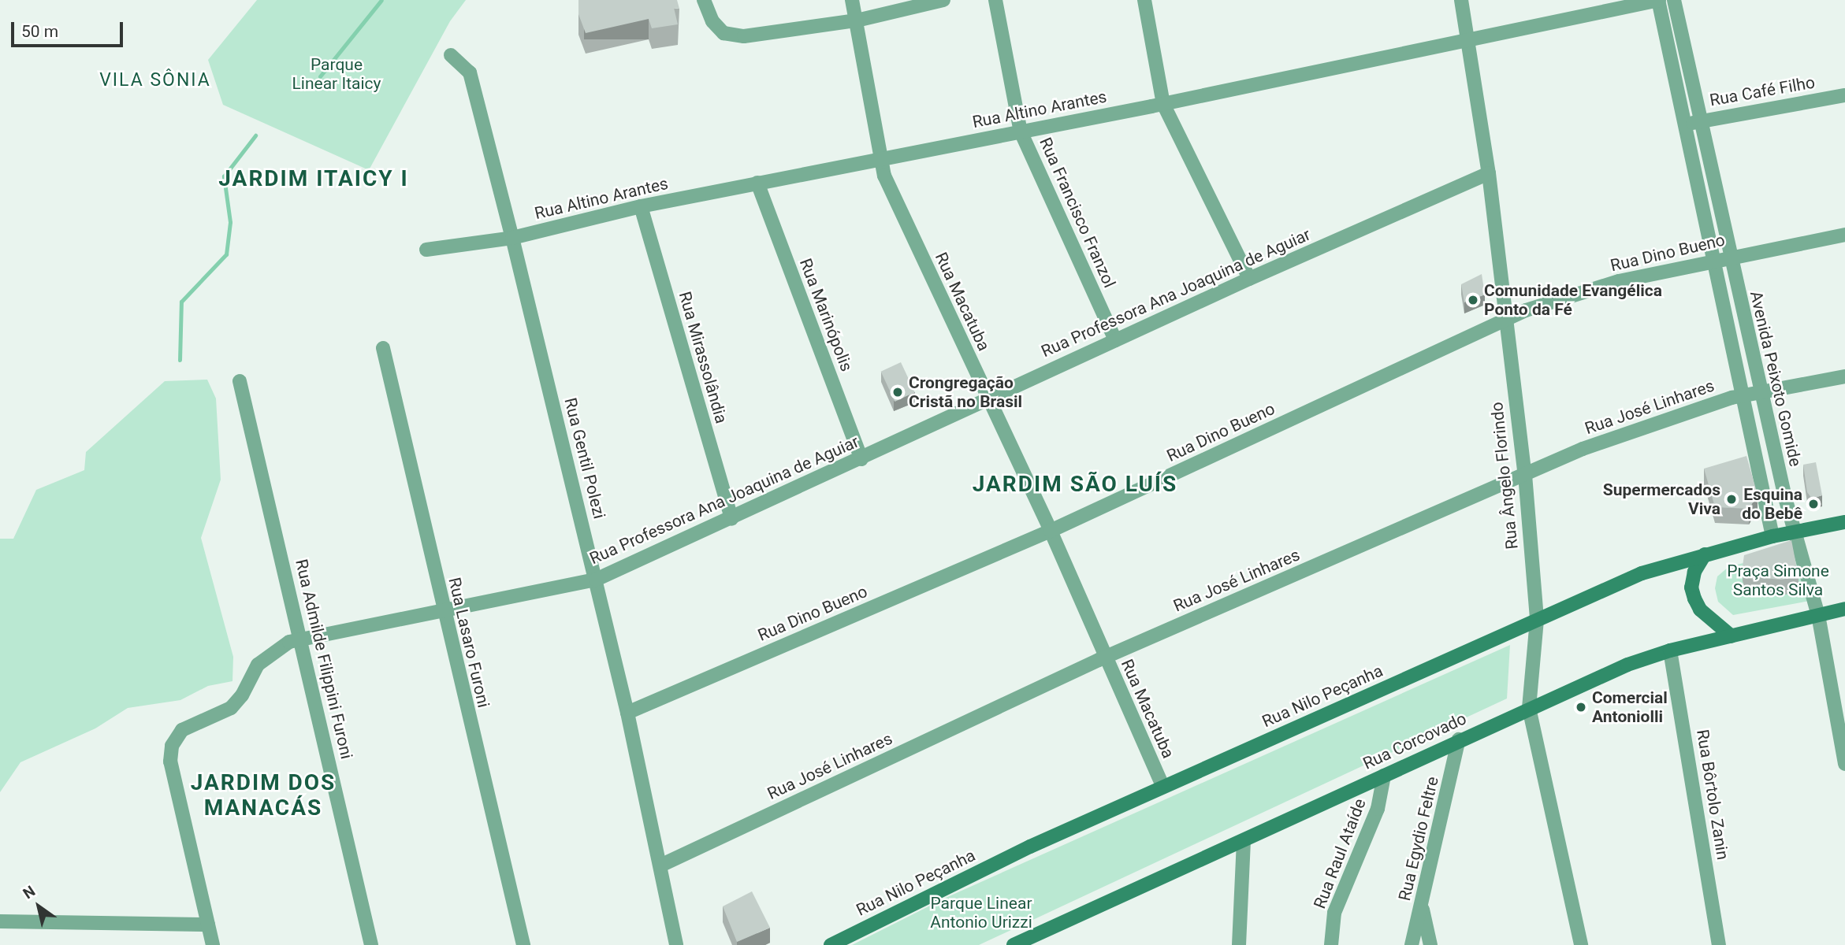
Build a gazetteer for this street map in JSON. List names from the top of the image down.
{
  "streets": {
    "street": [
      "Rua Café Filho",
      "Rua Altino Arantes",
      "Rua Francisco Franzol",
      "Rua Dino Bueno",
      "Rua Professora Ana Joaquina de Aguiar",
      "Rua Macatuba",
      "Rua Marinópolis",
      "Rua Mirassolândia",
      "Avenida Peixoto Gomide",
      "Rua José Linhares",
      "Rua Gentil Polezi",
      "Rua Ângelo Florindo",
      "Rua Lasaro Furoni",
      "Rua Admilde Filippini Furoni",
      "Rua Nilo Peçanha",
      "Rua Corcovado",
      "Rua Bôrtolo Zanin",
      "Rua Egydio Feltre",
      "Rua Raul Ataíde"
    ]
  },
  "crossings": [
    ["Rua Café Filho", "Avenida Peixoto Gomide"],
    ["Rua Altino Arantes", "Rua Francisco Franzol"],
    ["Rua Altino Arantes", "Rua Macatuba"],
    ["Rua Altino Arantes", "Rua Marinópolis"],
    ["Rua Altino Arantes", "Rua Mirassolândia"],
    ["Rua Altino Arantes", "Avenida Peixoto Gomide"],
    ["Rua Altino Arantes", "Rua Gentil Polezi"],
    ["Rua Altino Arantes", "Rua Ângelo Florindo"],
    ["Rua Francisco Franzol", "Rua Professora Ana Joaquina de Aguiar"],
    ["Rua Dino Bueno", "Rua Macatuba"],
    ["Rua Dino Bueno", "Avenida Peixoto Gomide"],
    ["Rua Dino Bueno", "Rua Gentil Polezi"],
    ["Rua Dino Bueno", "Rua Ângelo Florindo"],
    ["Rua Professora Ana Joaquina de Aguiar", "Rua Macatuba"],
    ["Rua Professora Ana Joaquina de Aguiar", "Rua Marinópolis"],
    ["Rua Professora Ana Joaquina de Aguiar", "Rua Mirassolândia"],
    ["Rua Professora Ana Joaquina de Aguiar", "Rua Gentil Polezi"],
    ["Rua Professora Ana Joaquina de Aguiar", "Rua Ângelo Florindo"],
    ["Rua Professora Ana Joaquina de Aguiar", "Rua Lasaro Furoni"],
    ["Rua Professora Ana Joaquina de Aguiar", "Rua Admilde Filippini Furoni"],
    ["Rua Macatuba", "Rua José Linhares"],
    ["Rua Macatuba", "Rua Nilo Peçanha"],
    ["Avenida Peixoto Gomide", "Rua José Linhares"],
    ["Avenida Peixoto Gomide", "Rua Nilo Peçanha"],
    ["Avenida Peixoto Gomide", "Rua Corcovado"],
    ["Rua José Linhares", "Rua Gentil Polezi"],
    ["Rua José Linhares", "Rua Ângelo Florindo"],
    ["Rua Ângelo Florindo", "Rua Nilo Peçanha"],
    ["Rua Ângelo Florindo", "Rua Corcovado"],
    ["Rua Corcovado", "Rua Bôrtolo Zanin"],
    ["Rua Corcovado", "Rua Egydio Feltre"],
    ["Rua Corcovado", "Rua Raul Ataíde"]
  ],
  "districts": [
    "VILA SÔNIA",
    "JARDIM ITAICY I",
    "JARDIM SÃO LUÍS",
    "JARDIM DOS MANACÁS"
  ],
  "parks": ["Parque Linear Itaicy", "Praça Simone Santos Silva", "Parque Linear Antonio Urizzi"],
  "places": [
    "Comunidade Evangélica Ponto da Fé",
    "Crongregação Cristã no Brasil",
    "Supermercados Viva",
    "Esquina do Bebê",
    "Comercial Antoniolli"
  ],
  "scale_bar": "50 m",
  "north": "top left"
}
